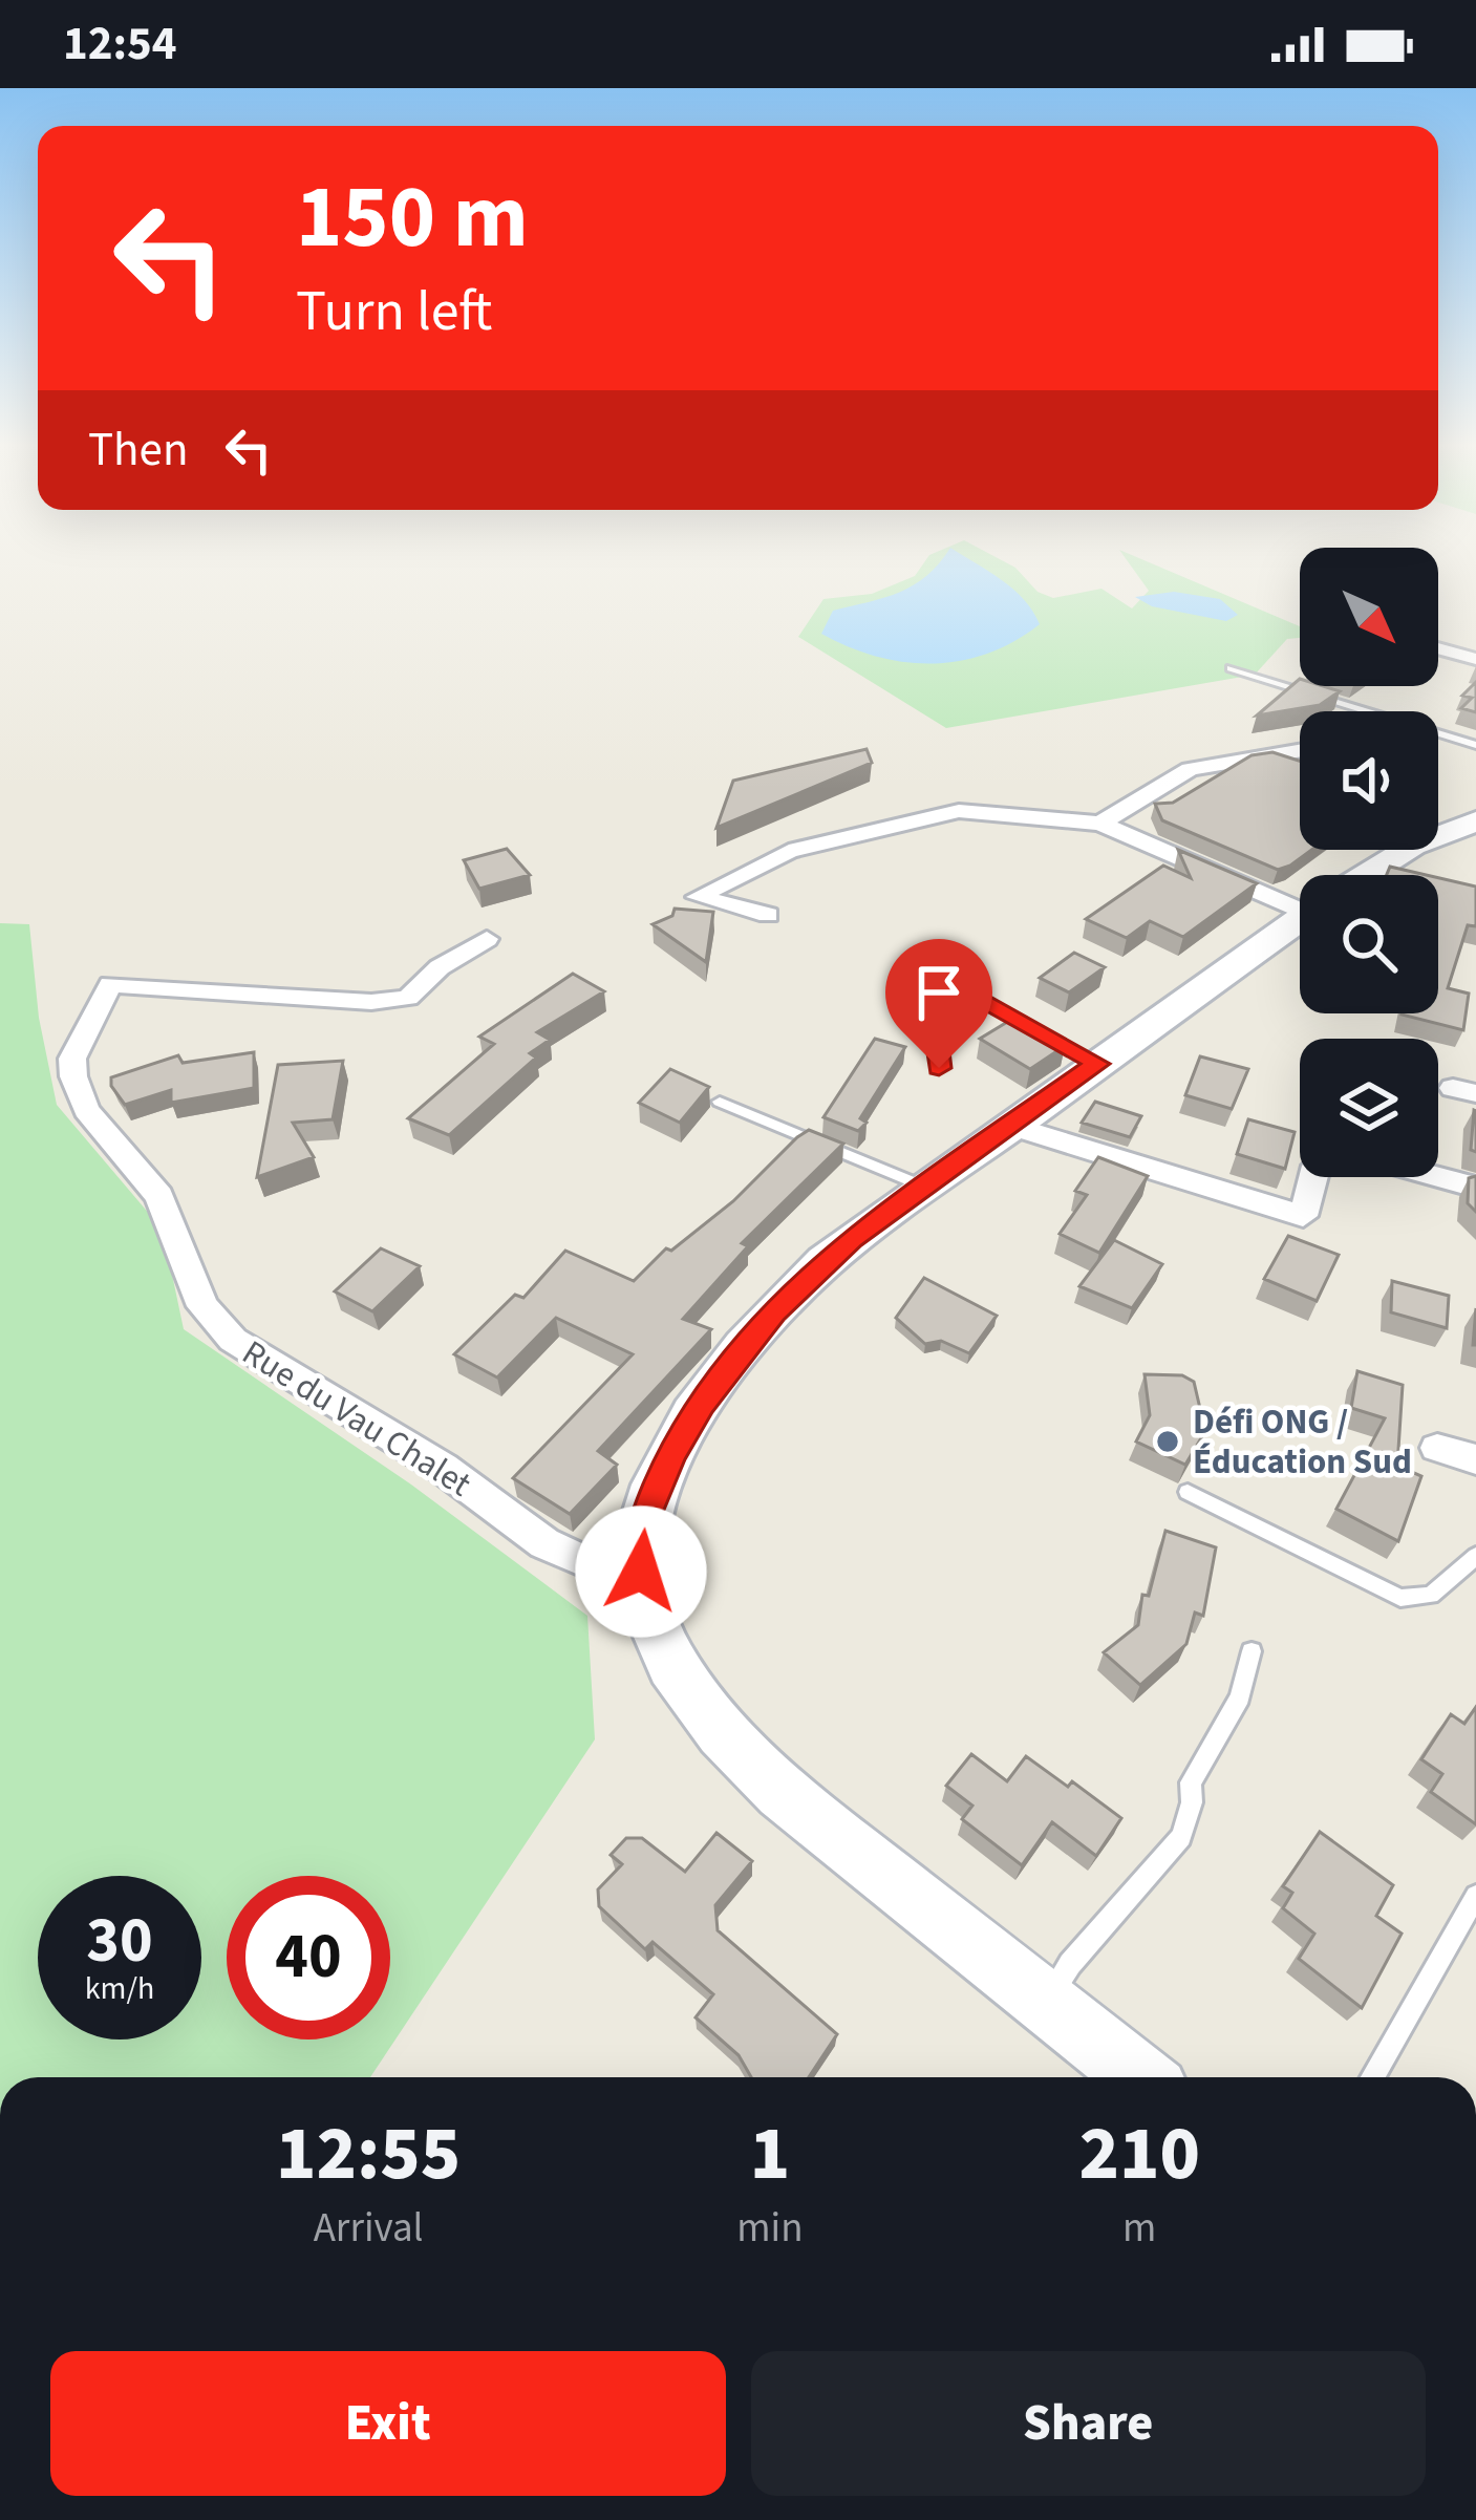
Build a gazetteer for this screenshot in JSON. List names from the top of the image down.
{
  "streets": {
    "street": ["Rue du Vau Chalet"]
  },
  "places": ["Défi ONG / Éducation Sud"],
  "north": "bottom right",
  "page": {
    "status": "12:54",
    "turn": ["150 m", "Turn left"],
    "then": "Then",
    "speed": "30 km/h",
    "limit": "40",
    "eta": [
      "12:55",
      "Arrival",
      "1",
      "min",
      "210",
      "m"
    ],
    "buttons": ["Exit", "Share"]
  }
}
